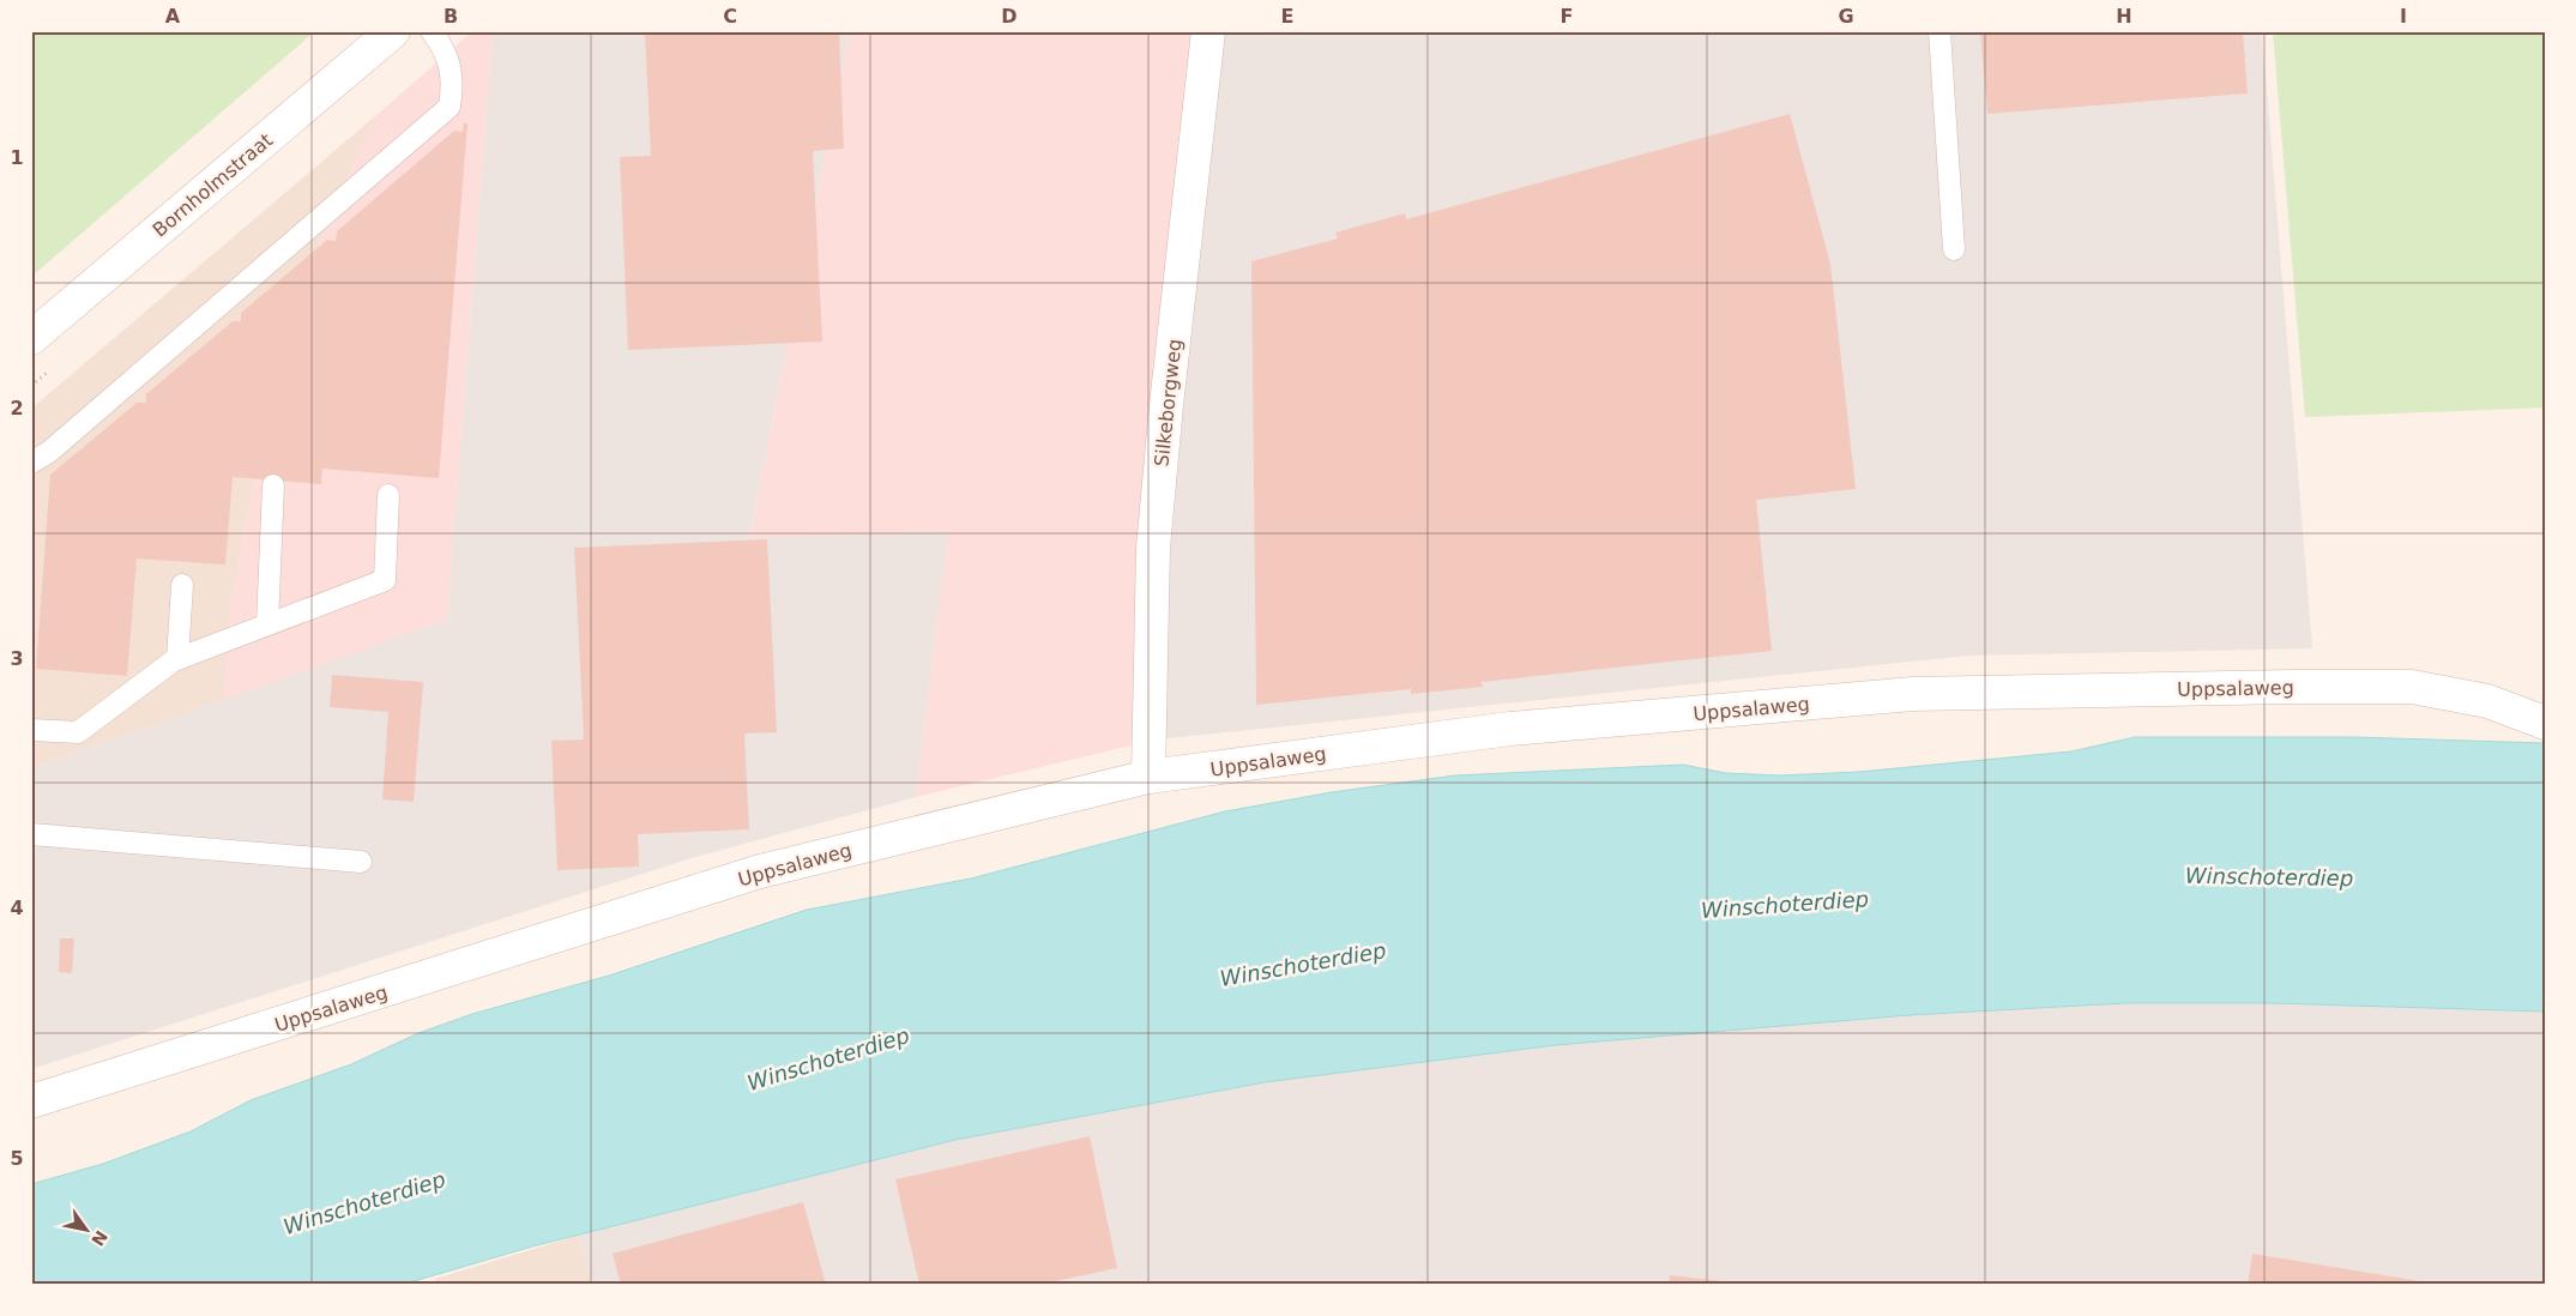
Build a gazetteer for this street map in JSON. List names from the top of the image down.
{
  "streets": {
    "street": ["Bornholmstraat", "Silkeborgweg", "Uppsalaweg"]
  },
  "crossings": [
    ["Silkeborgweg", "Uppsalaweg"]
  ],
  "water": ["Winschoterdiep"],
  "north": "bottom right",
  "grid": {
    "columns": [
      "A",
      "B",
      "C",
      "D",
      "E",
      "F",
      "G",
      "H",
      "I"
    ],
    "rows": [
      "1",
      "2",
      "3",
      "4",
      "5"
    ]
  }
}
